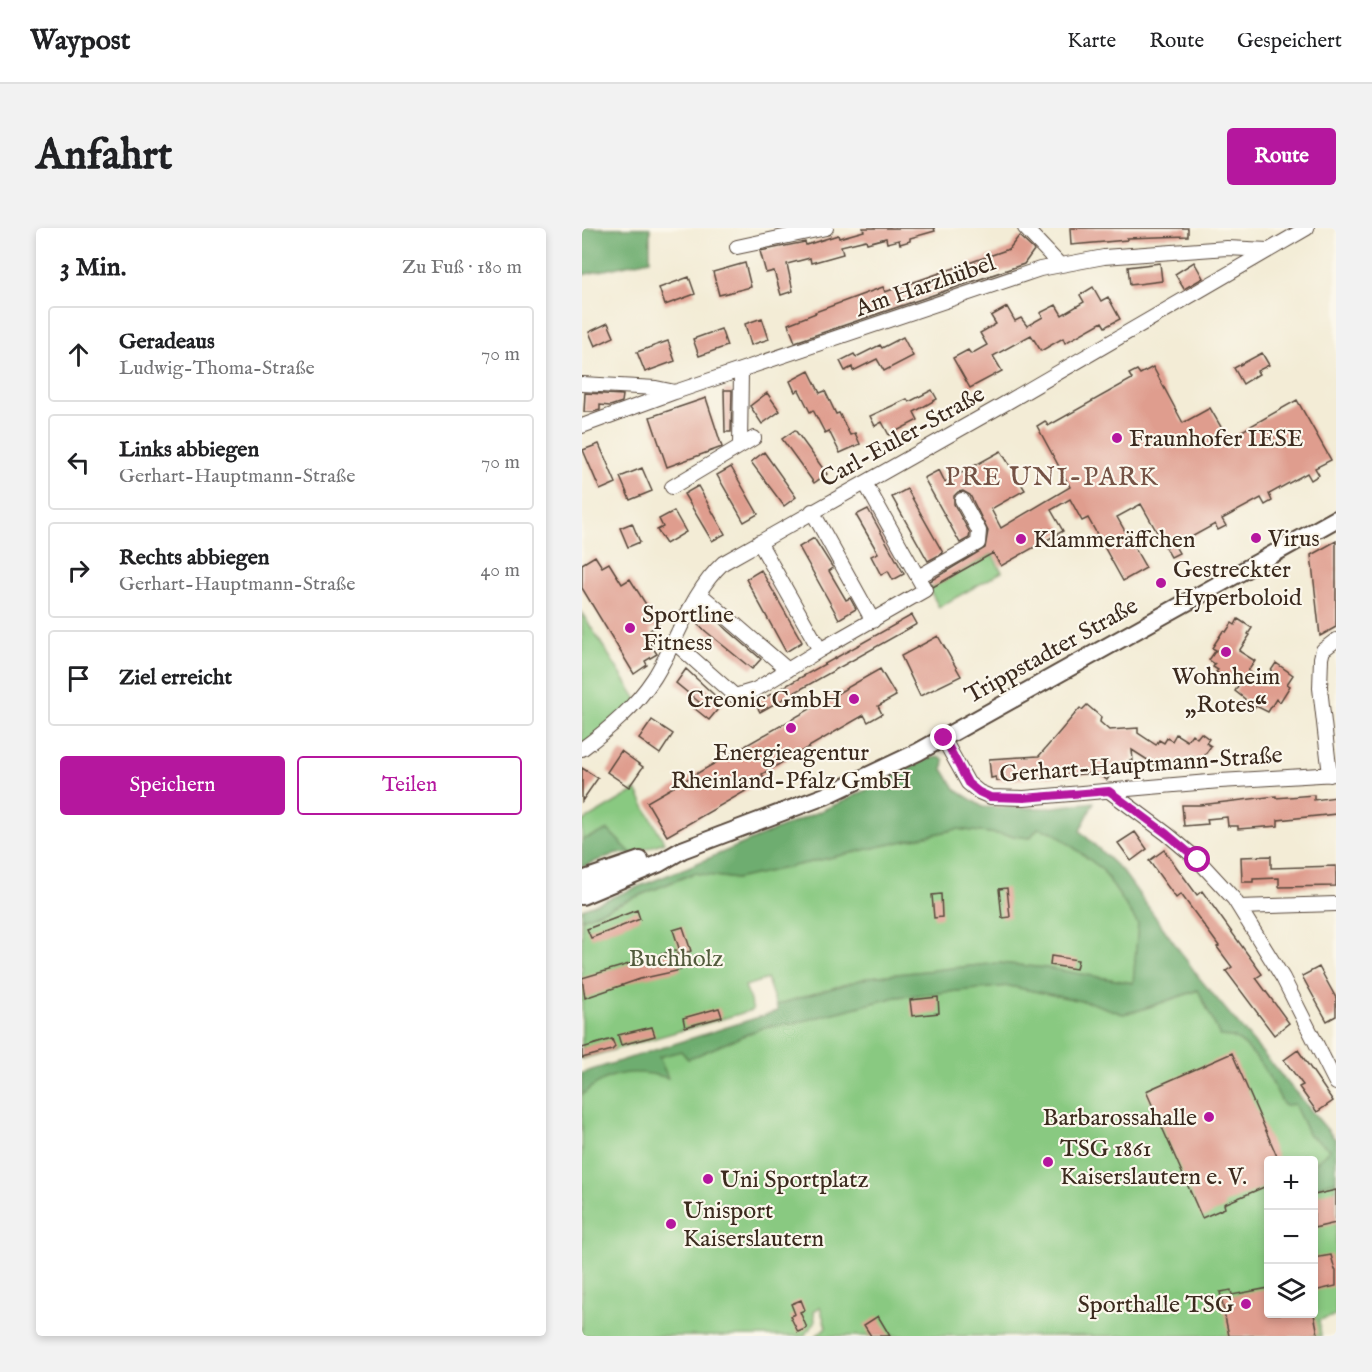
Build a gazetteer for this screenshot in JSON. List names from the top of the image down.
{
  "streets": {
    "main road": ["Trippstadter Straße"],
    "street": ["Am Harzhübel", "Carl-Euler-Straße", "Gerhart-Hauptmann-Straße"]
  },
  "crossings": [
    ["Am Harzhübel", "Carl-Euler-Straße"],
    ["Trippstadter Straße", "Gerhart-Hauptmann-Straße"]
  ],
  "districts": ["PRE UNI-PARK"],
  "parks": ["Buchholz"],
  "places": [
    "Fraunhofer IESE",
    "Virus",
    "Klammeräffchen",
    "Gestreckter Hyperboloid",
    "Sportline Fitness",
    "Wohnheim „Rotes“",
    "Creonic GmbH",
    "Energieagentur Rheinland-Pfalz GmbH",
    "Barbarossahalle",
    "TSG 1861 Kaiserslautern e. V.",
    "Uni Sportplatz",
    "Unisport Kaiserslautern",
    "Sporthalle TSG"
  ],
  "page": {
    "header": "Waypost",
    "nav": ["Karte", "Route", "Gespeichert"],
    "buttons": [
      "Route",
      ["Speichern", "Teilen"]
    ],
    "title": "Anfahrt",
    "heading": ["3 Min.", "Zu Fuß · 180 m"],
    "list": [
      ["Geradeaus", "Ludwig-Thoma-Straße", "70 m"],
      ["Links abbiegen", "Gerhart-Hauptmann-Straße", "70 m"],
      ["Rechts abbiegen", "Gerhart-Hauptmann-Straße", "40 m"],
      "Ziel erreicht"
    ],
    "map_buttons": ["+", "−"]
  }
}
